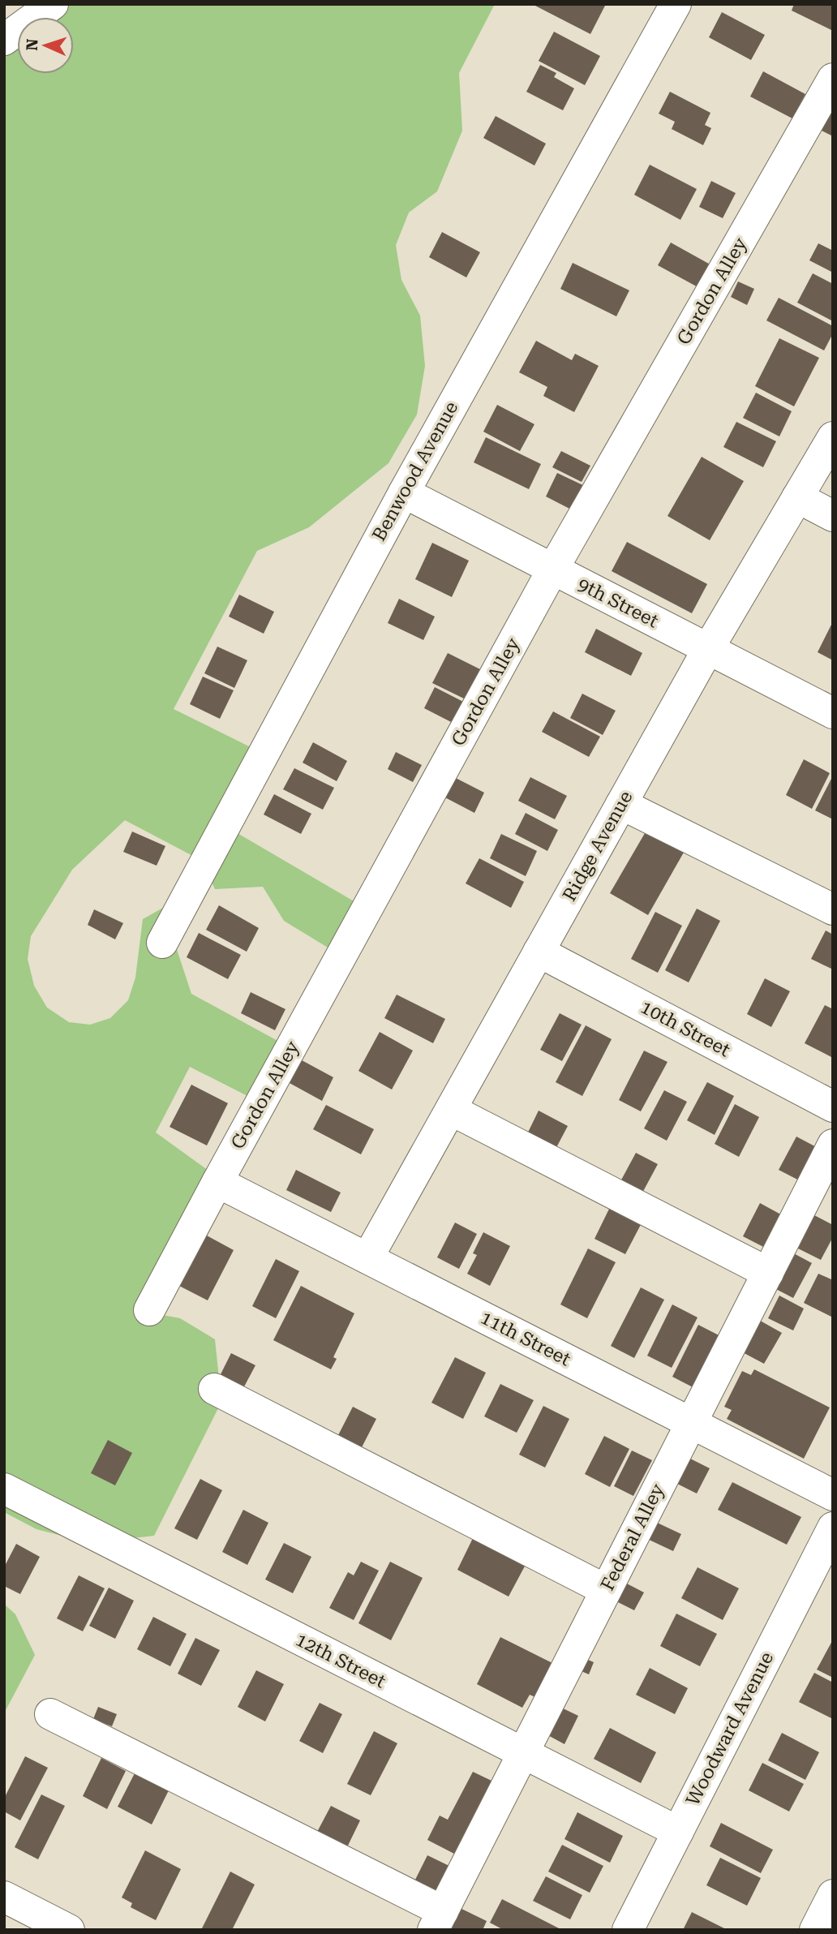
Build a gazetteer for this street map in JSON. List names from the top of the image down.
{
  "streets": {
    "street": [
      "Gordon Alley",
      "Benwood Avenue",
      "9th Street",
      "Ridge Avenue",
      "10th Street",
      "11th Street",
      "Federal Alley",
      "12th Street",
      "Woodward Avenue"
    ]
  },
  "crossings": [
    ["Gordon Alley", "9th Street"],
    ["Gordon Alley", "11th Street"],
    ["Benwood Avenue", "9th Street"],
    ["9th Street", "Ridge Avenue"],
    ["Ridge Avenue", "10th Street"],
    ["Ridge Avenue", "11th Street"],
    ["11th Street", "Federal Alley"],
    ["Federal Alley", "12th Street"],
    ["12th Street", "Woodward Avenue"]
  ],
  "north": "left"
}
